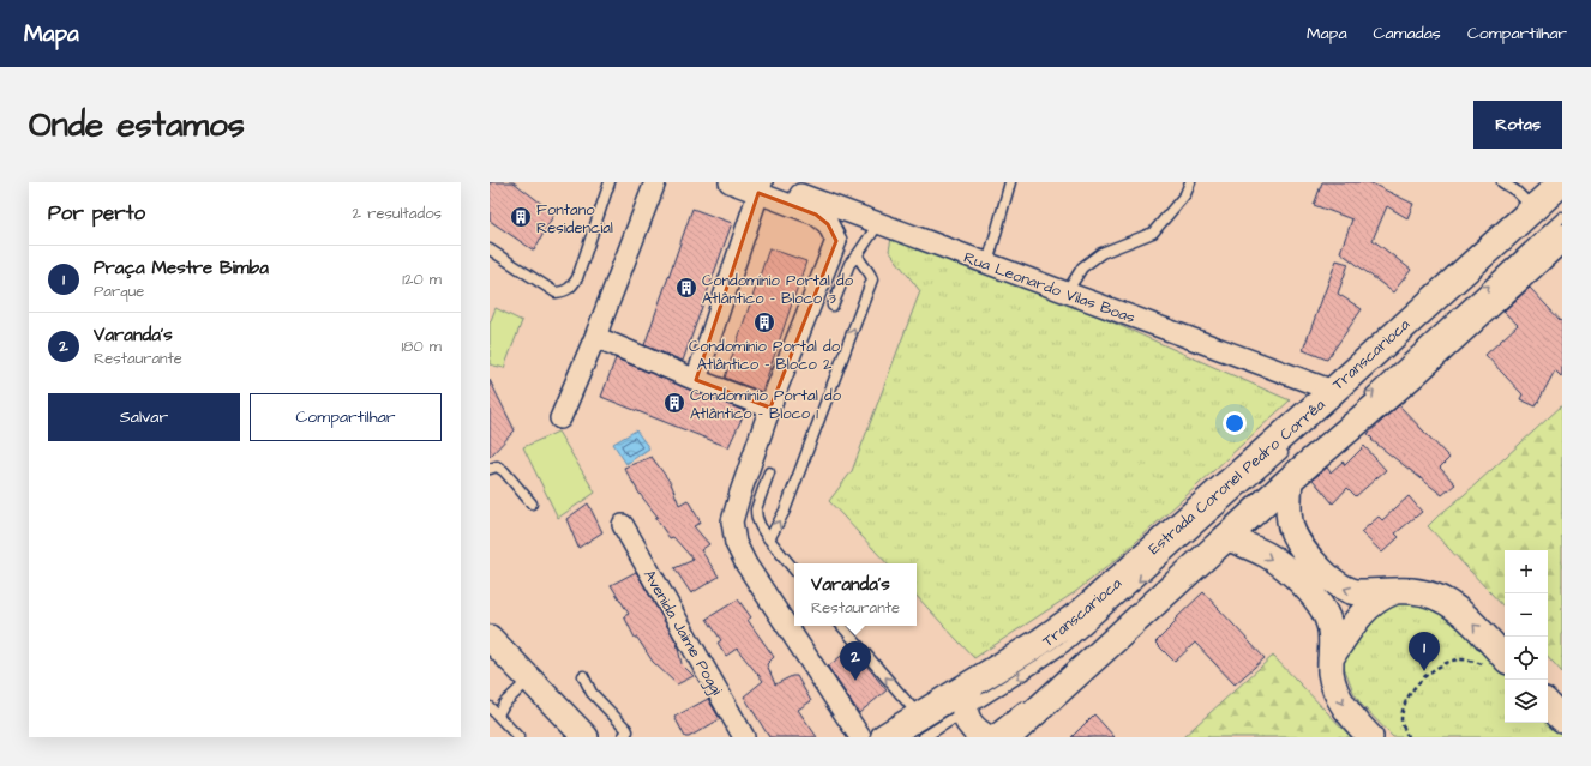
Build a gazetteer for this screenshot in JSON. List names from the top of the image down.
{
  "streets": {
    "main road": ["Estrada Coronel Pedro Corrêa"],
    "street": ["Rua Leonardo Vilas Boas", "Avenida Jaime Poggi"],
    "lane": ["Transcarioca"]
  },
  "crossings": [
    ["Rua Leonardo Vilas Boas", "Estrada Coronel Pedro Corrêa"],
    ["Transcarioca", "Estrada Coronel Pedro Corrêa"]
  ],
  "places": {
    "building": [
      "Fontano Residencial",
      "Condomínio Portal do Atlântico - Bloco 3",
      "Condomínio Portal do Atlântico - Bloco 2",
      "Condomínio Portal do Atlântico - Bloco 1"
    ]
  },
  "page": {
    "header": "Mapa",
    "nav": ["Mapa", "Camadas", "Compartilhar"],
    "buttons": [
      "Rotas",
      ["Salvar", "Compartilhar"]
    ],
    "title": "Onde estamos",
    "heading": ["Por perto", "2 resultados"],
    "list": [
      {
        "mark": "1",
        "name": "Praça Mestre Bimba",
        "note": "Parque",
        "value": "120 m"
      },
      {
        "mark": "2",
        "name": "Varanda's",
        "note": "Restaurante",
        "value": "180 m"
      }
    ],
    "map_buttons": ["+", "−"],
    "popup": ["Varanda's", "Restaurante"],
    "pins": ["1", "2"]
  }
}
